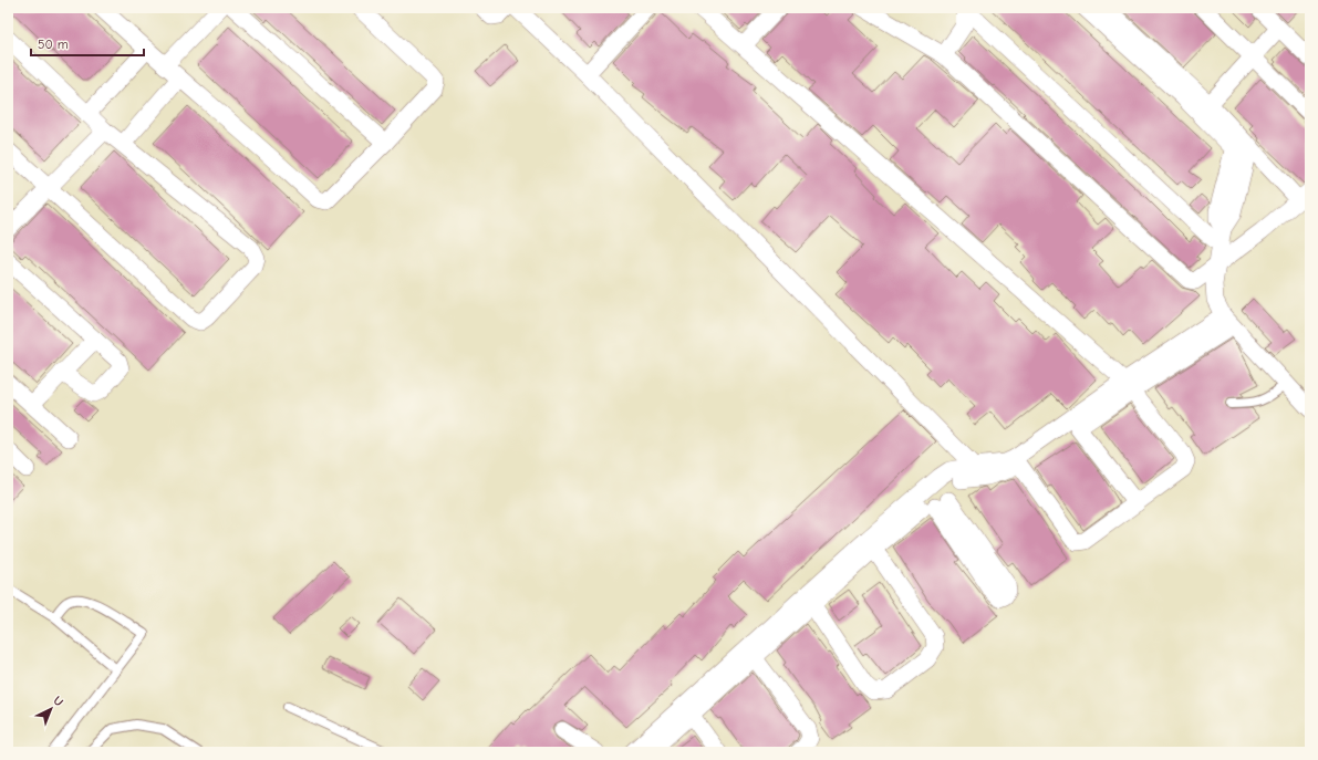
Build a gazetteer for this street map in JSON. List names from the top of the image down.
{
  "scale_bar": "50 m",
  "north": "top right"
}
